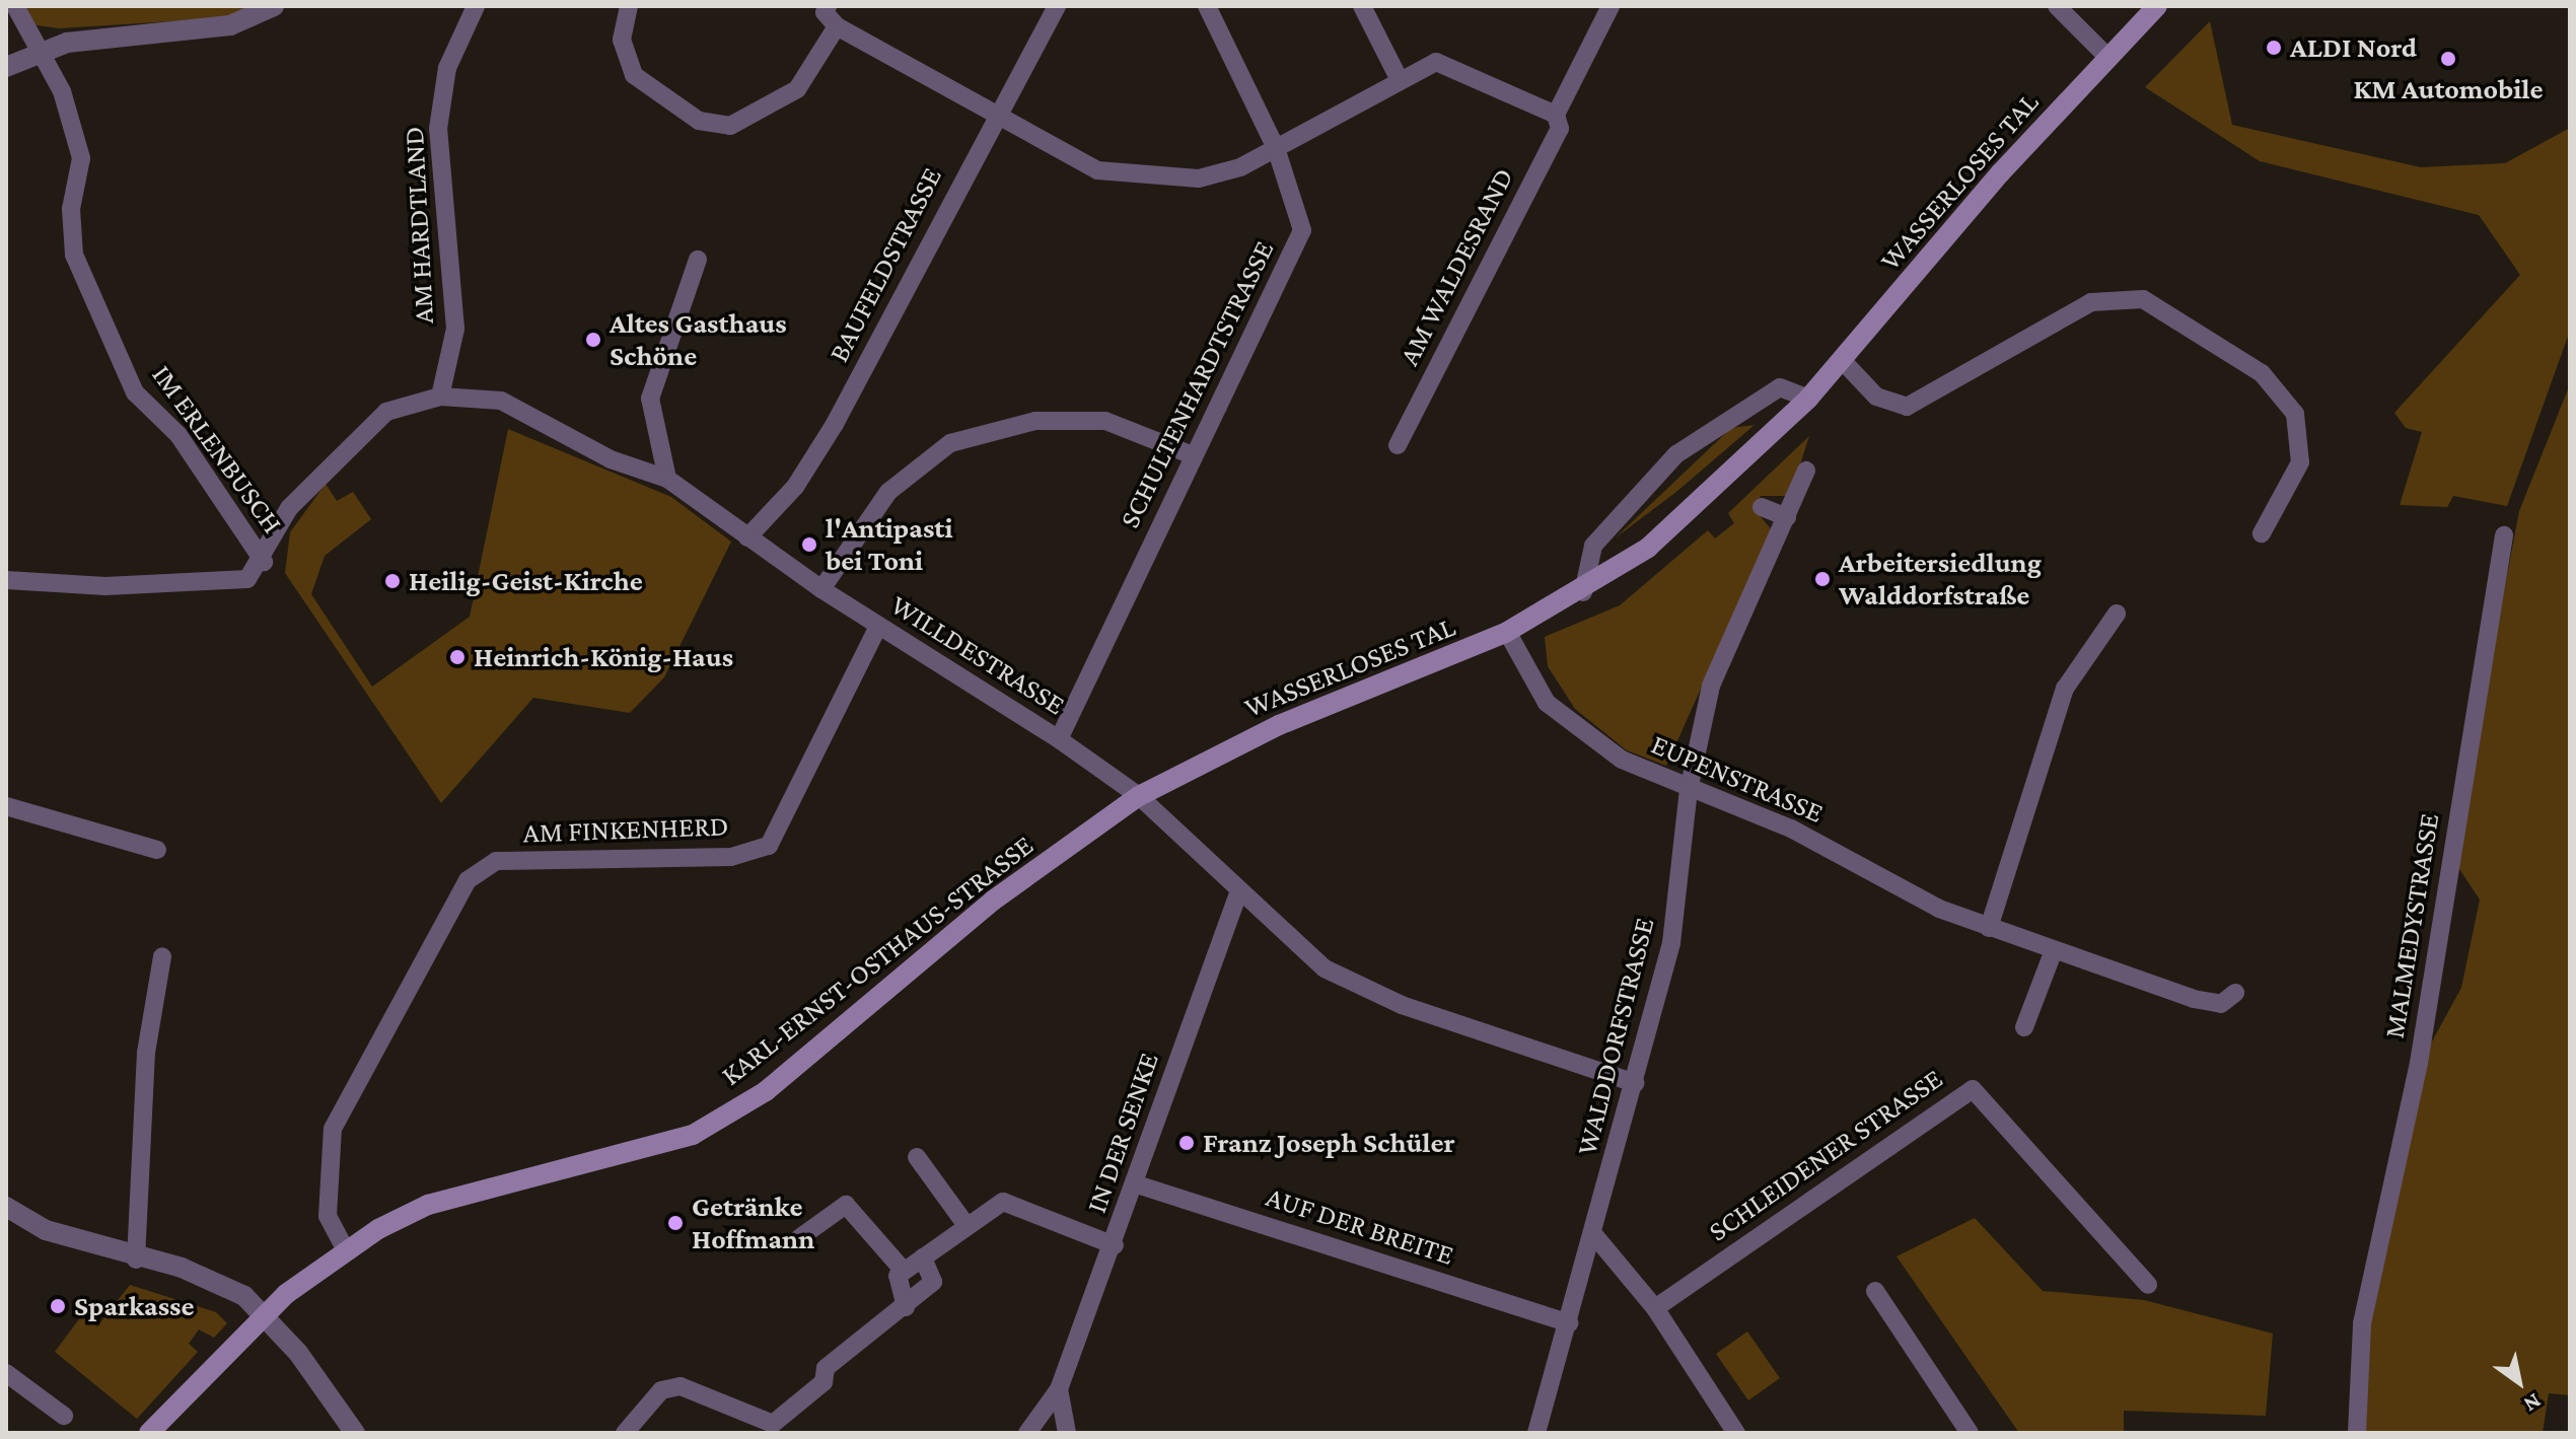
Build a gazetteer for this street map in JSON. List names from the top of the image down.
{
  "streets": {
    "main road": ["WASSERLOSES TAL", "KARL-ERNST-OSTHAUS-STRASSE"],
    "street": [
      "AM HARDTLAND",
      "BAUFELDSTRASSE",
      "AM WALDESRAND",
      "SCHULTENHARDTSTRASSE",
      "IM ERLENBUSCH",
      "WILLDESTRASSE",
      "EUPENSTRASSE",
      "AM FINKENHERD",
      "MALMEDYSTRASSE",
      "WALDDORFSTRASSE",
      "IN DER SENKE",
      "SCHLEIDENER STRASSE",
      "AUF DER BREITE"
    ]
  },
  "crossings": [
    ["WASSERLOSES TAL", "WILLDESTRASSE"],
    ["WASSERLOSES TAL", "EUPENSTRASSE"],
    ["WASSERLOSES TAL", "KARL-ERNST-OSTHAUS-STRASSE"],
    ["AM HARDTLAND", "WILLDESTRASSE"],
    ["BAUFELDSTRASSE", "WILLDESTRASSE"],
    ["SCHULTENHARDTSTRASSE", "WILLDESTRASSE"],
    ["IM ERLENBUSCH", "WILLDESTRASSE"],
    ["WILLDESTRASSE", "AM FINKENHERD"],
    ["WILLDESTRASSE", "KARL-ERNST-OSTHAUS-STRASSE"],
    ["WILLDESTRASSE", "WALDDORFSTRASSE"],
    ["WILLDESTRASSE", "IN DER SENKE"],
    ["EUPENSTRASSE", "WALDDORFSTRASSE"],
    ["AM FINKENHERD", "KARL-ERNST-OSTHAUS-STRASSE"],
    ["WALDDORFSTRASSE", "AUF DER BREITE"],
    ["IN DER SENKE", "AUF DER BREITE"]
  ],
  "places": [
    "ALDI Nord",
    "KM Automobile",
    "Altes Gasthaus Schöne",
    "l'Antipasti bei Toni",
    "Arbeitersiedlung Walddorfstraße",
    "Heilig-Geist-Kirche",
    "Heinrich-König-Haus",
    "Franz Joseph Schüler",
    "Getränke Hoffmann",
    "Sparkasse"
  ],
  "north": "bottom right"
}
